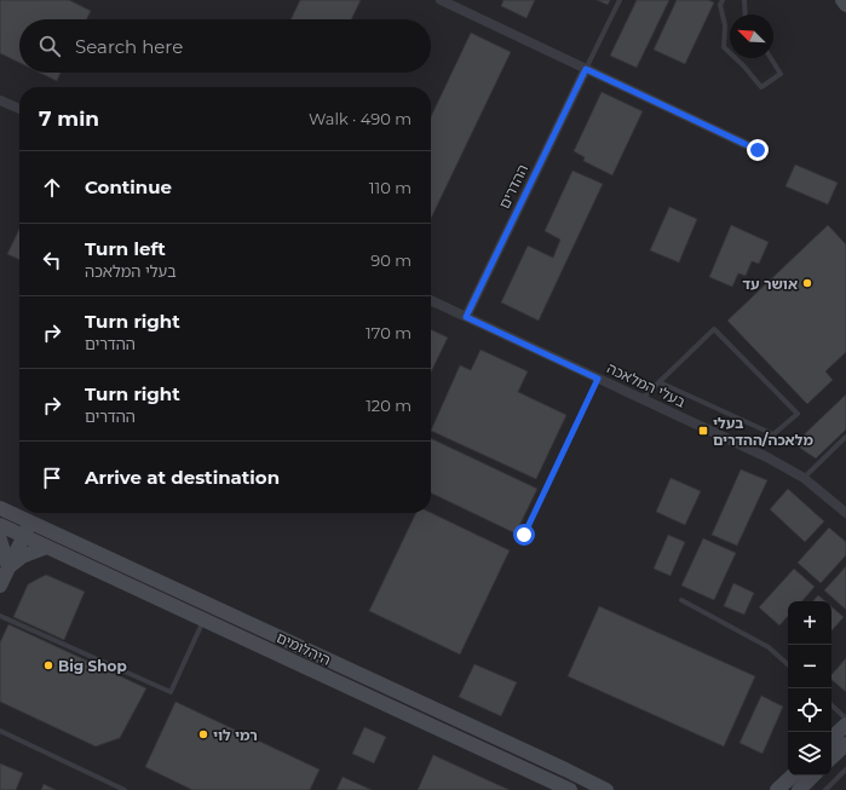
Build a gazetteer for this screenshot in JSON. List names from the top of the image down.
{
  "streets": {
    "street": ["ההדרים", "בעלי המלאכה", "היהלומים"]
  },
  "crossings": [
    ["ההדרים", "בעלי המלאכה"]
  ],
  "places": {
    "other": ["אושר עד", "Big Shop", "רמי לוי"],
    "transit": ["בעלי מלאכה/ההדרים"]
  },
  "north": "top left",
  "page": {
    "search": "Search here",
    "heading": ["7 min", "Walk · 490 m"],
    "list": [
      ["Continue", "110 m"],
      ["Turn left", "בעלי המלאכה", "90 m"],
      ["Turn right", "ההדרים", "170 m"],
      ["Turn right", "ההדרים", "120 m"],
      "Arrive at destination"
    ],
    "map_buttons": ["+", "−"]
  }
}
